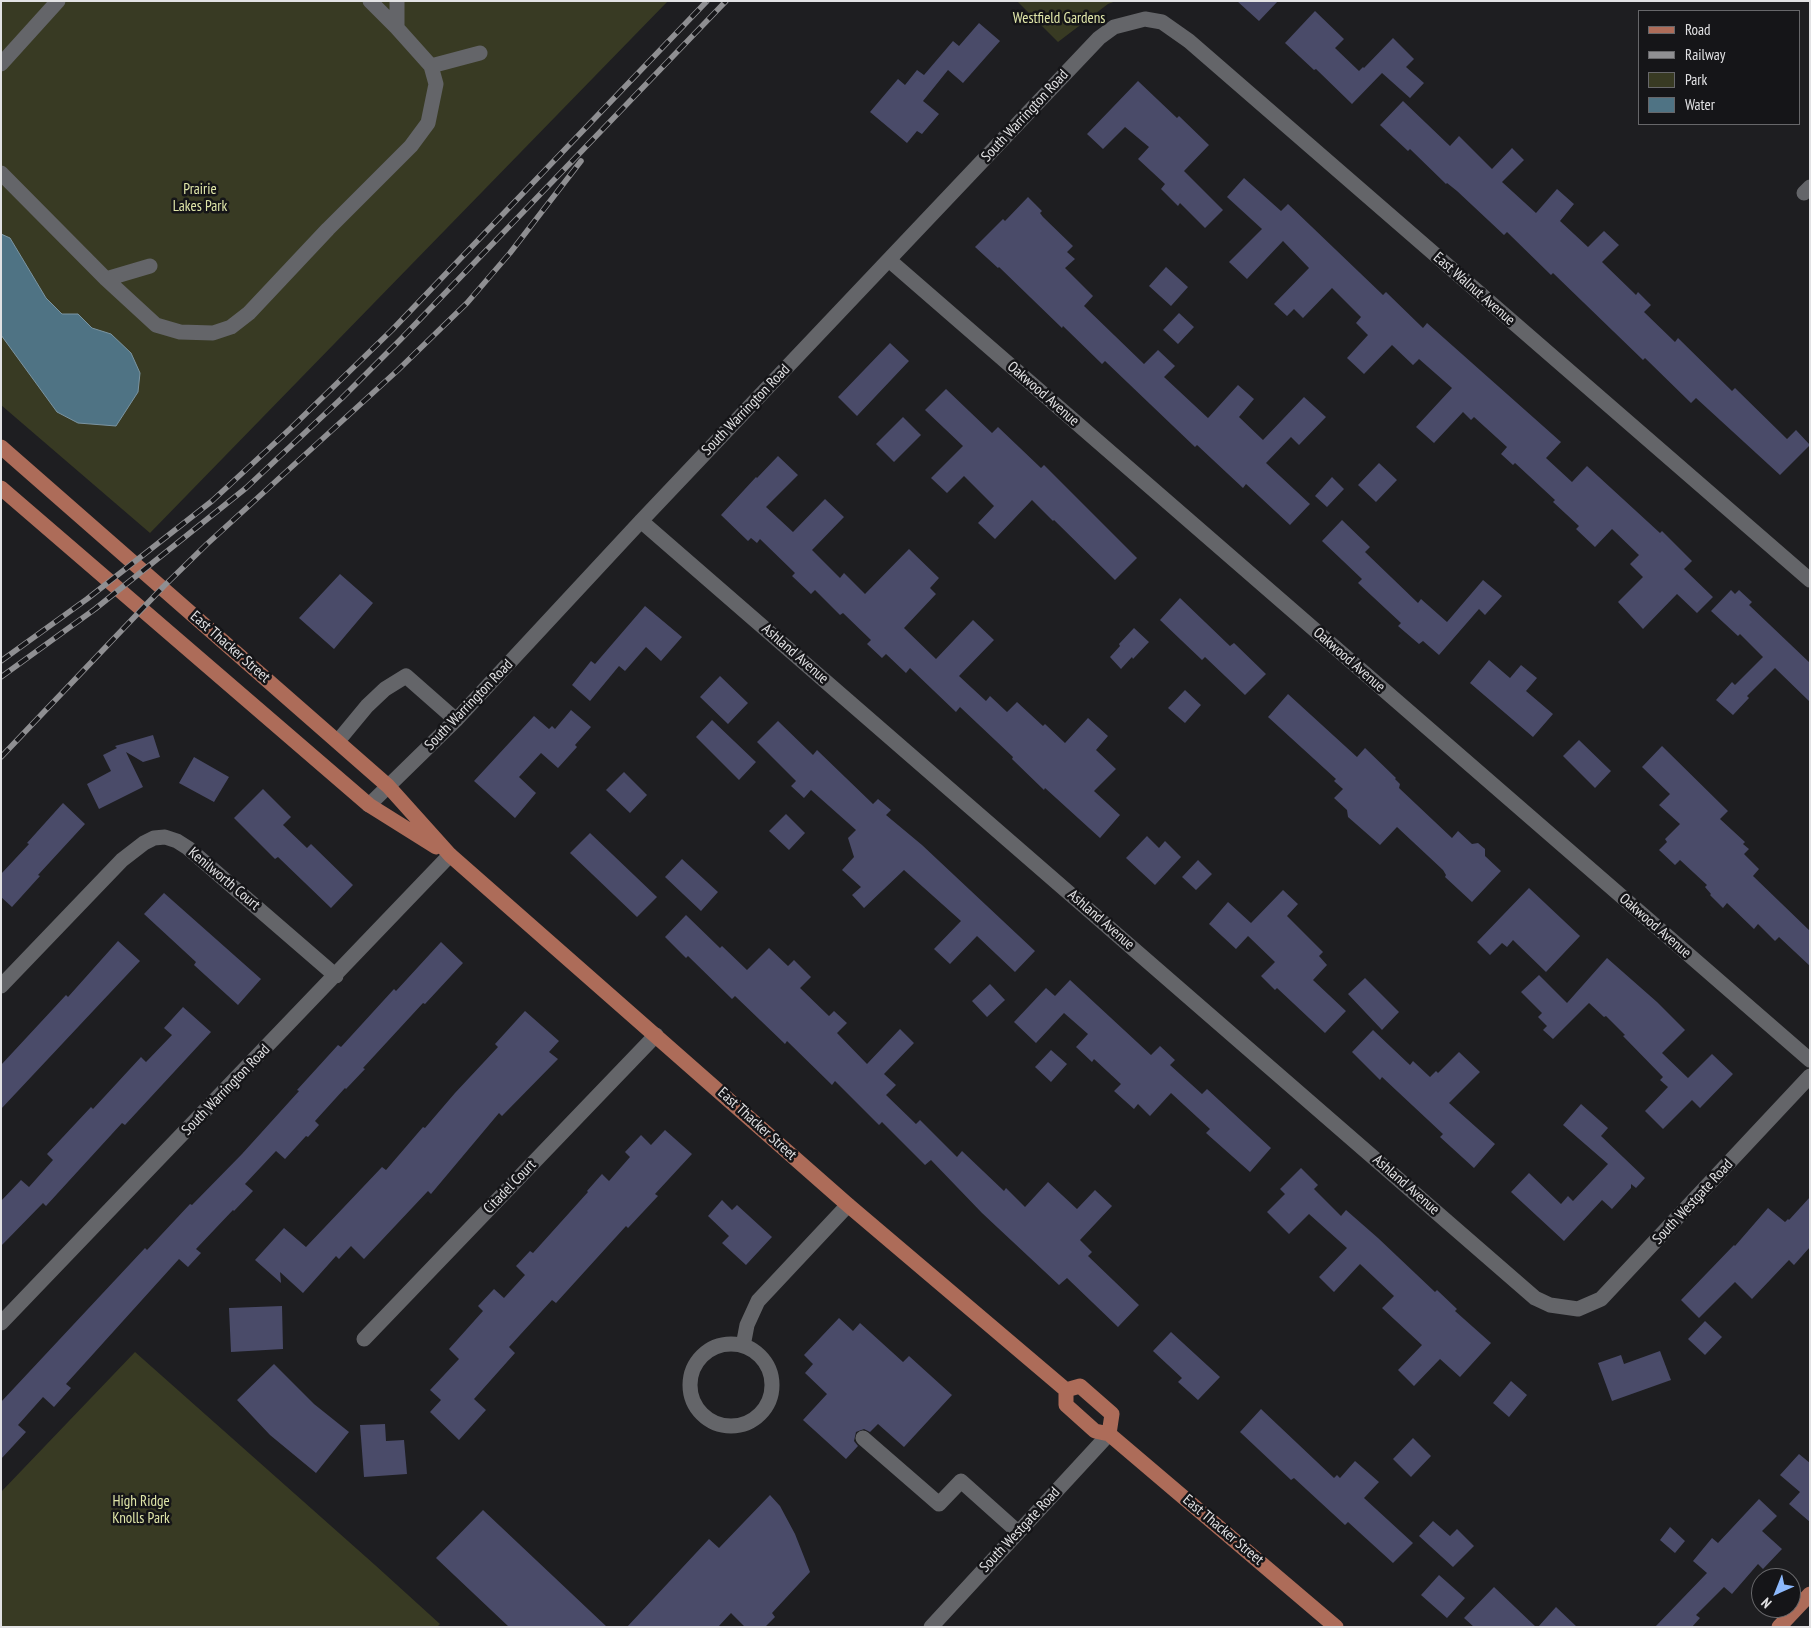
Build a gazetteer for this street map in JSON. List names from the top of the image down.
{
  "streets": {
    "main road": ["East Thacker Street"],
    "street": [
      "South Warrington Road",
      "East Walnut Avenue",
      "Oakwood Avenue",
      "Ashland Avenue",
      "Kenilworth Court",
      "Citadel Court",
      "South Westgate Road"
    ]
  },
  "crossings": [
    ["South Warrington Road", "East Walnut Avenue"],
    ["South Warrington Road", "Oakwood Avenue"],
    ["South Warrington Road", "East Thacker Street"],
    ["South Warrington Road", "Ashland Avenue"],
    ["South Warrington Road", "Kenilworth Court"],
    ["East Thacker Street", "Citadel Court"],
    ["East Thacker Street", "South Westgate Road"],
    ["Ashland Avenue", "South Westgate Road"]
  ],
  "parks": ["Westfield Gardens", "Prairie Lakes Park", "High Ridge Knolls Park"],
  "legend": [
    "Road",
    "Railway",
    "Park",
    "Water"
  ],
  "north": "bottom left"
}
